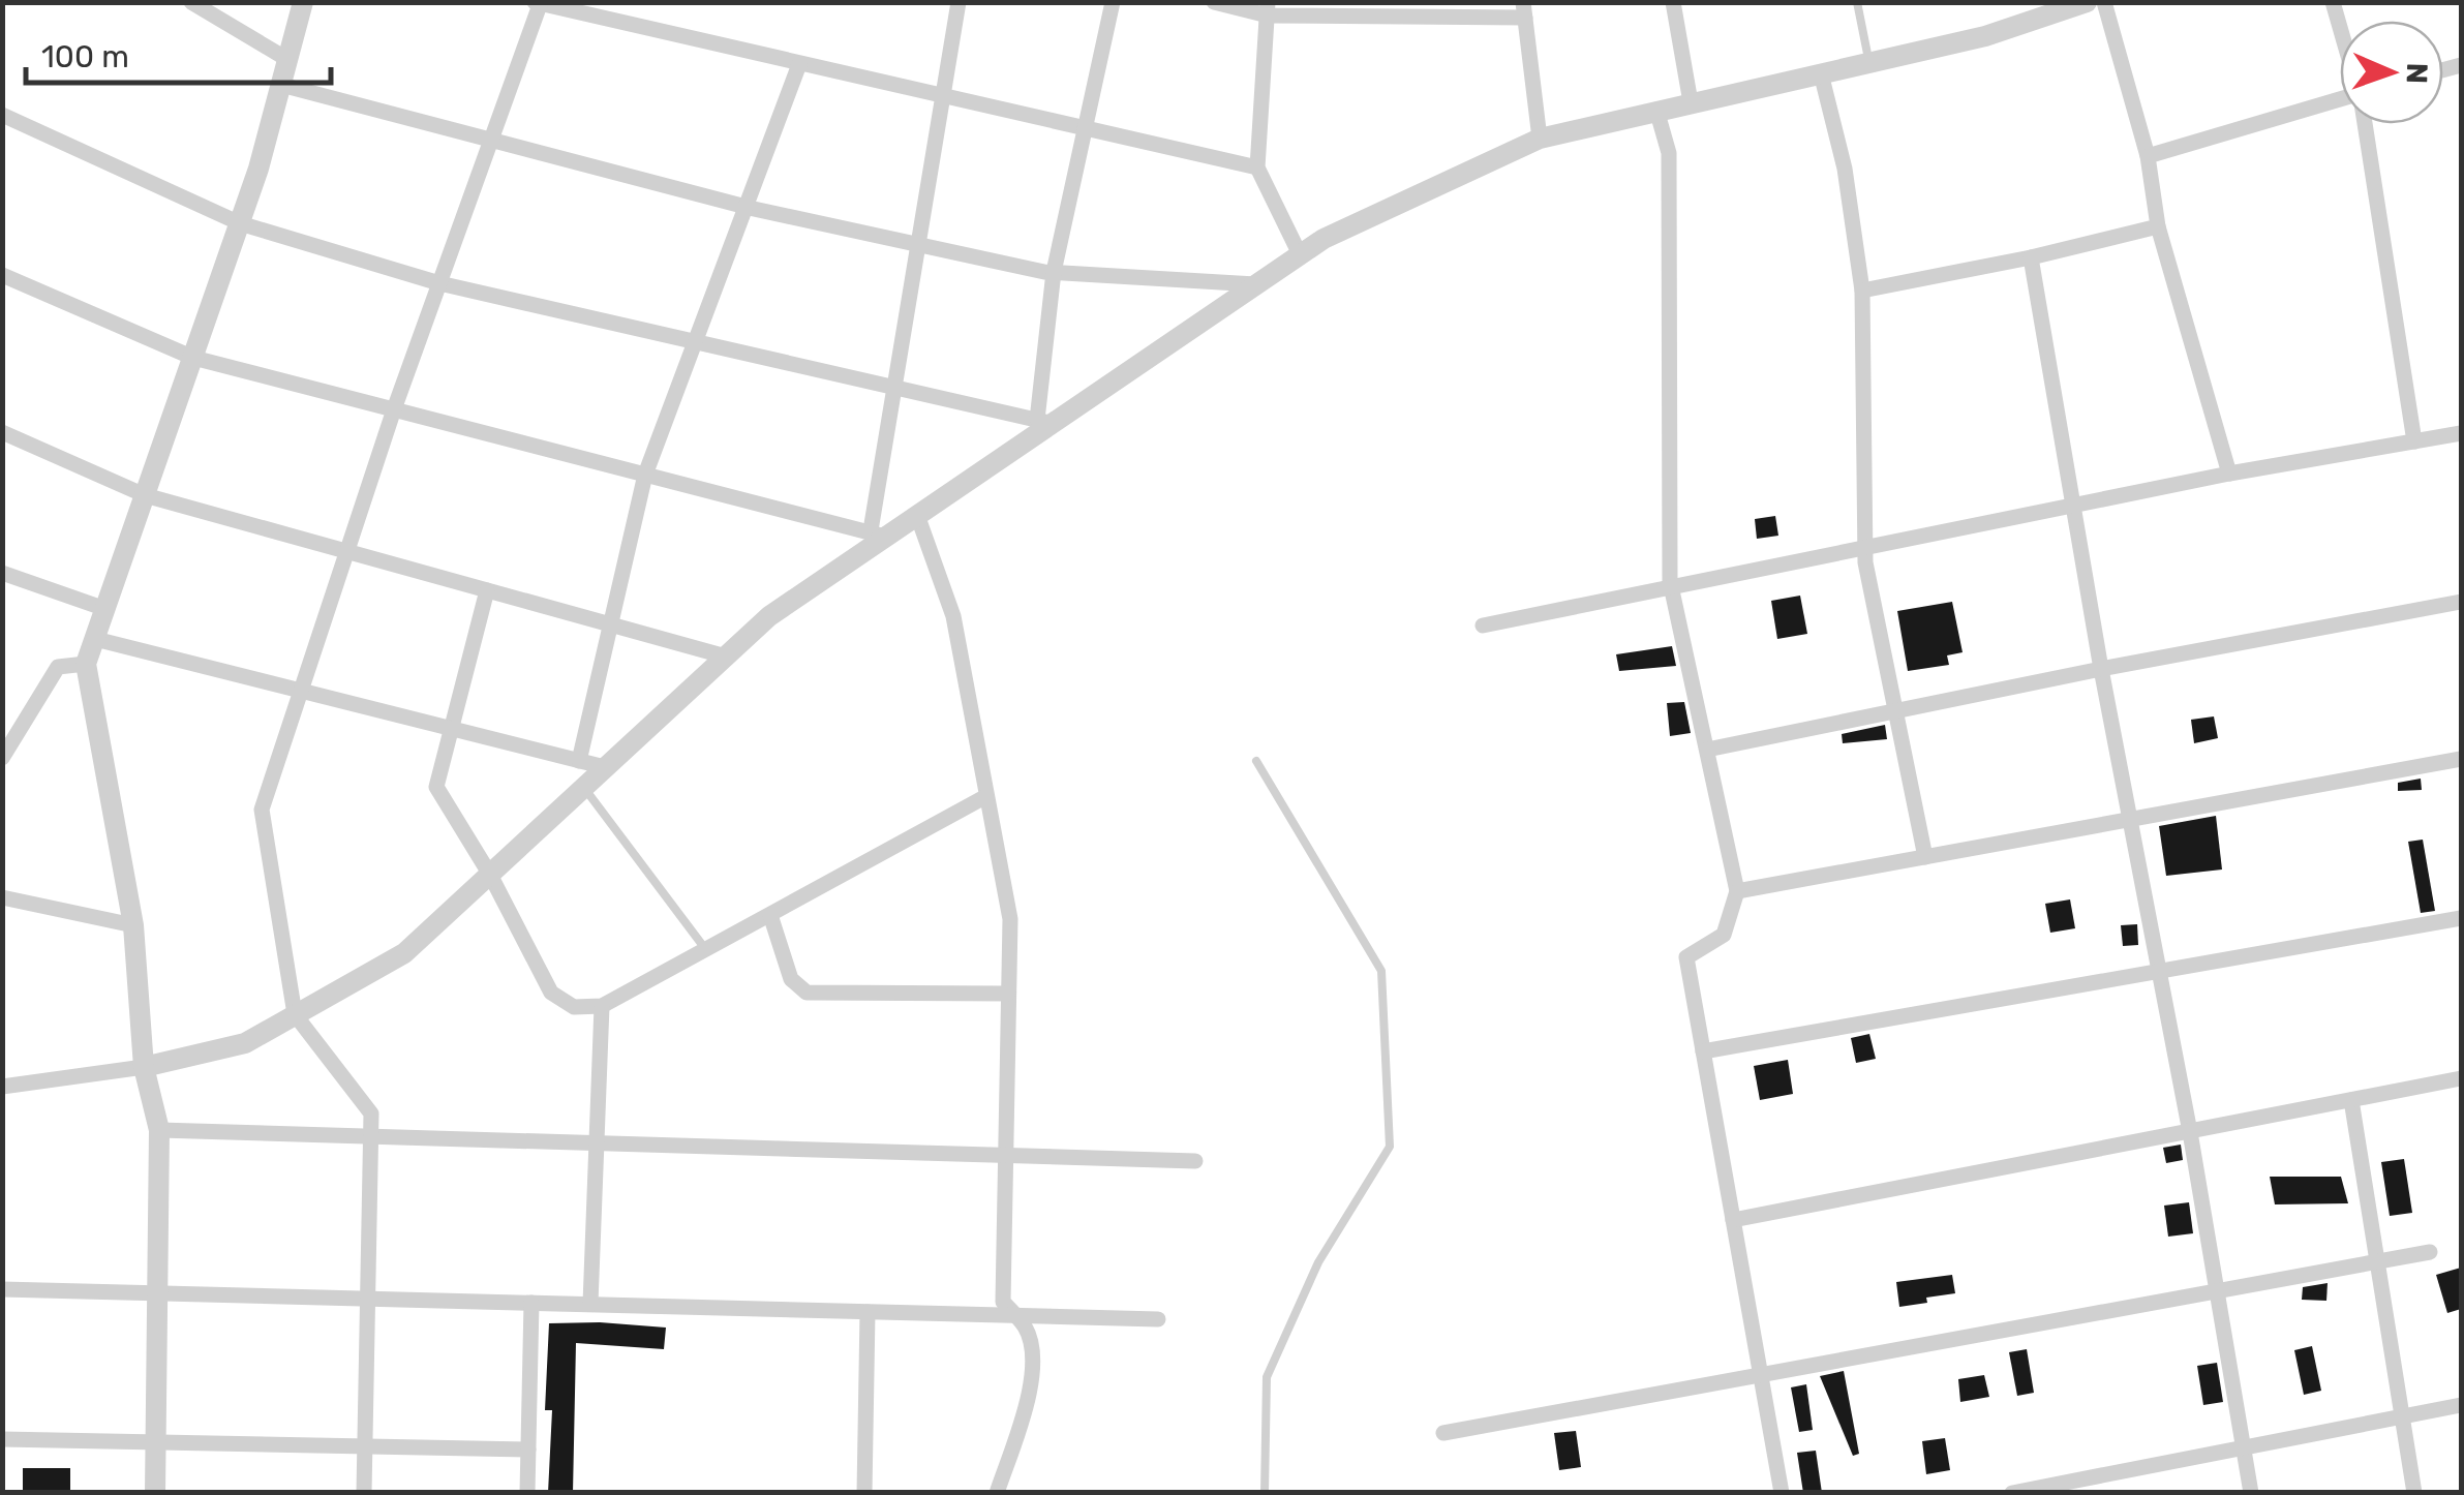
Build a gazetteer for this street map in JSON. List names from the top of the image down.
{
  "scale_bar": "100 m",
  "north": "right"
}
